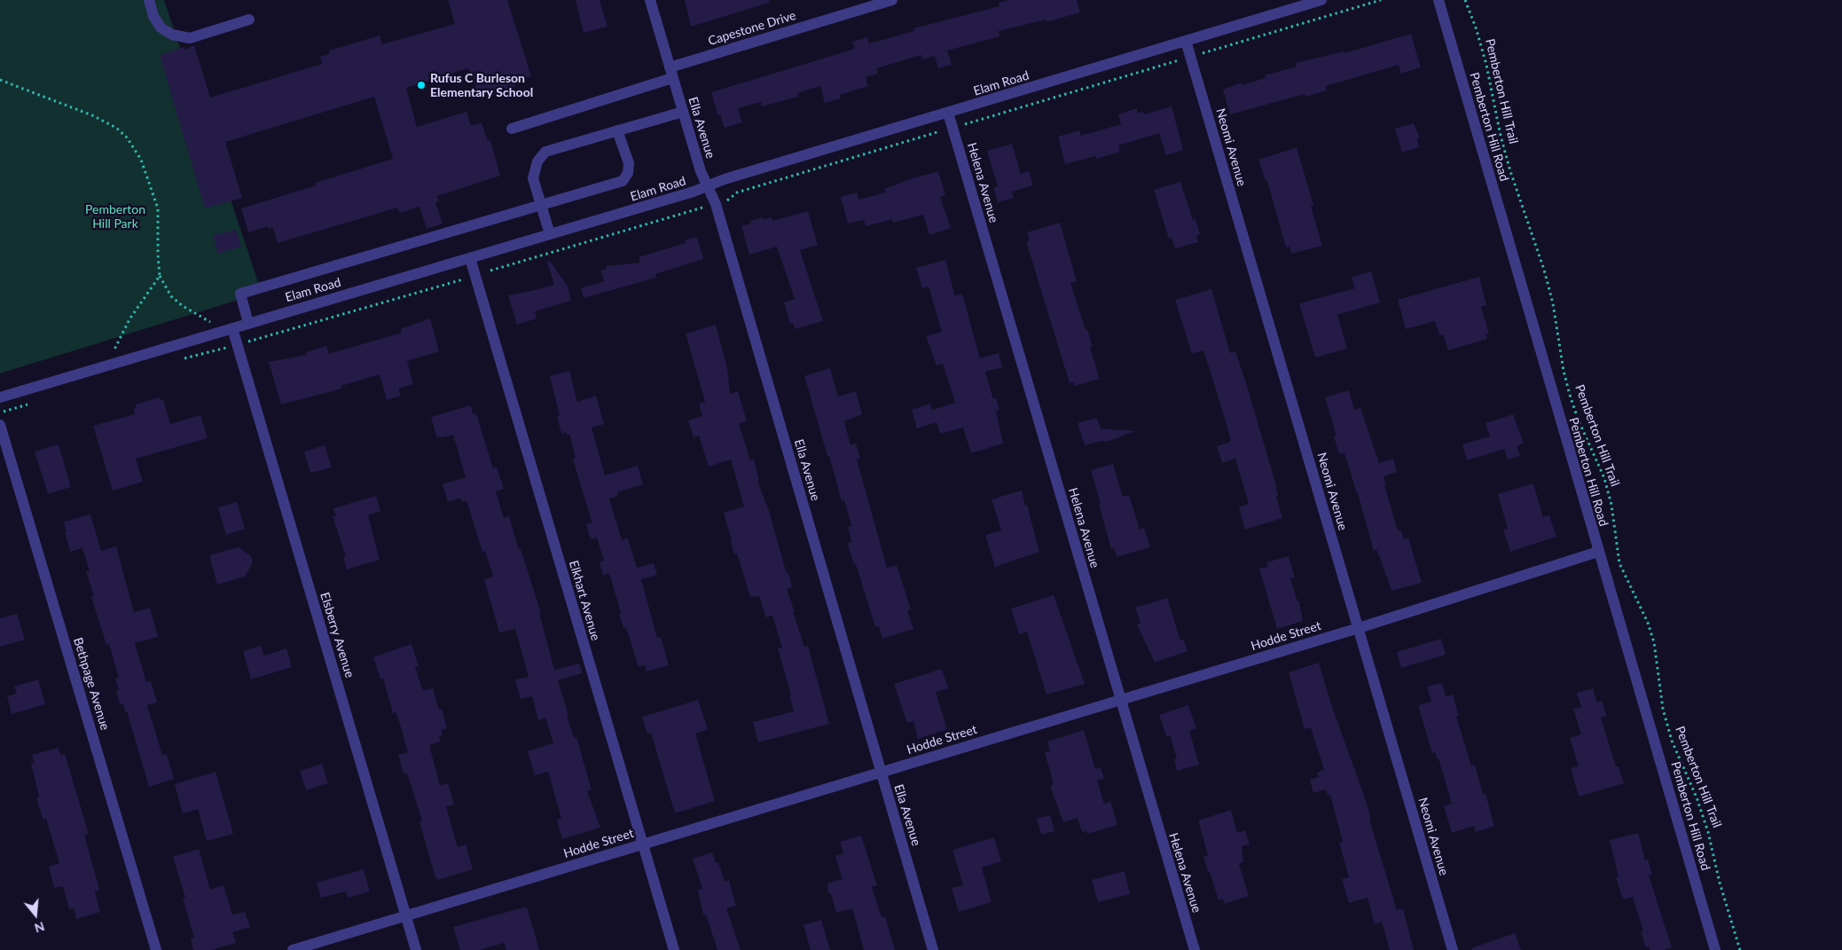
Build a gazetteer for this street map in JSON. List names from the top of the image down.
{
  "streets": {
    "street": [
      "Capestone Drive",
      "Elam Road",
      "Pemberton Hill Road",
      "Ella Avenue",
      "Neomi Avenue",
      "Helena Avenue",
      "Elkhart Avenue",
      "Elsberry Avenue",
      "Hodde Street",
      "Bethpage Avenue"
    ],
    "path": ["Pemberton Hill Trail"]
  },
  "crossings": [
    ["Capestone Drive", "Ella Avenue"],
    ["Elam Road", "Ella Avenue"],
    ["Elam Road", "Neomi Avenue"],
    ["Elam Road", "Helena Avenue"],
    ["Elam Road", "Elkhart Avenue"],
    ["Elam Road", "Elsberry Avenue"],
    ["Pemberton Hill Road", "Hodde Street"],
    ["Ella Avenue", "Hodde Street"],
    ["Neomi Avenue", "Hodde Street"],
    ["Helena Avenue", "Hodde Street"],
    ["Elkhart Avenue", "Hodde Street"],
    ["Elsberry Avenue", "Hodde Street"]
  ],
  "parks": ["Pemberton Hill Park"],
  "places": ["Rufus C Burleson Elementary School"],
  "north": "bottom"
}
